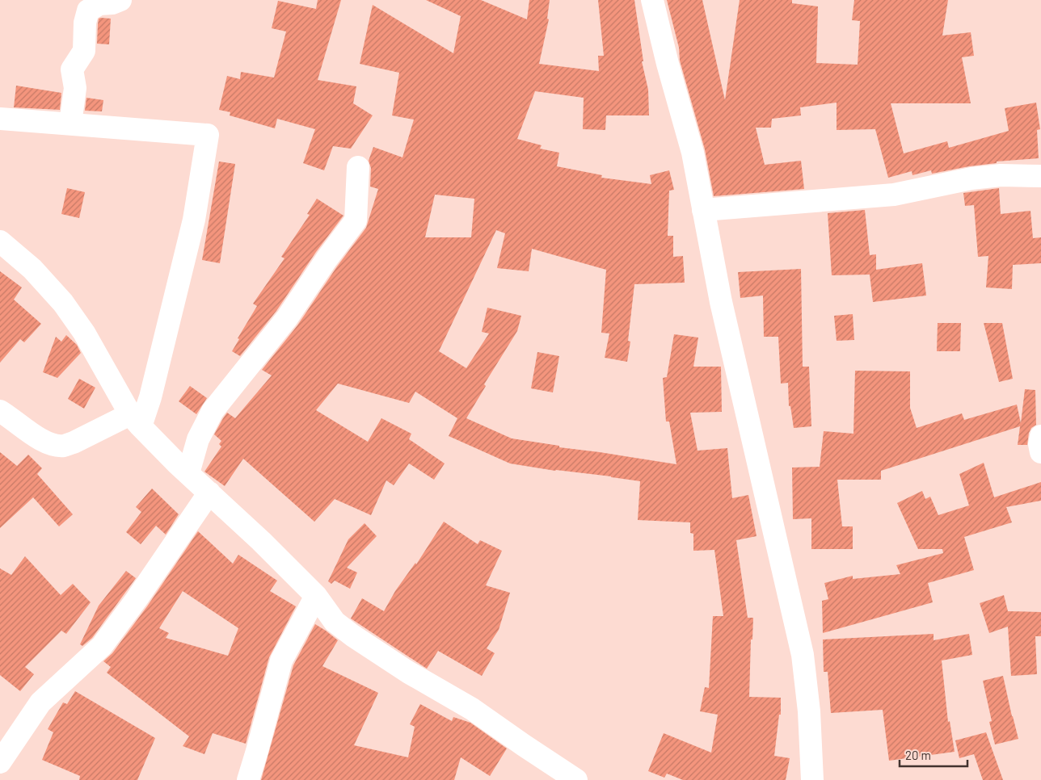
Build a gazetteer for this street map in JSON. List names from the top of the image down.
{
  "scale_bar": "20 m"
}
